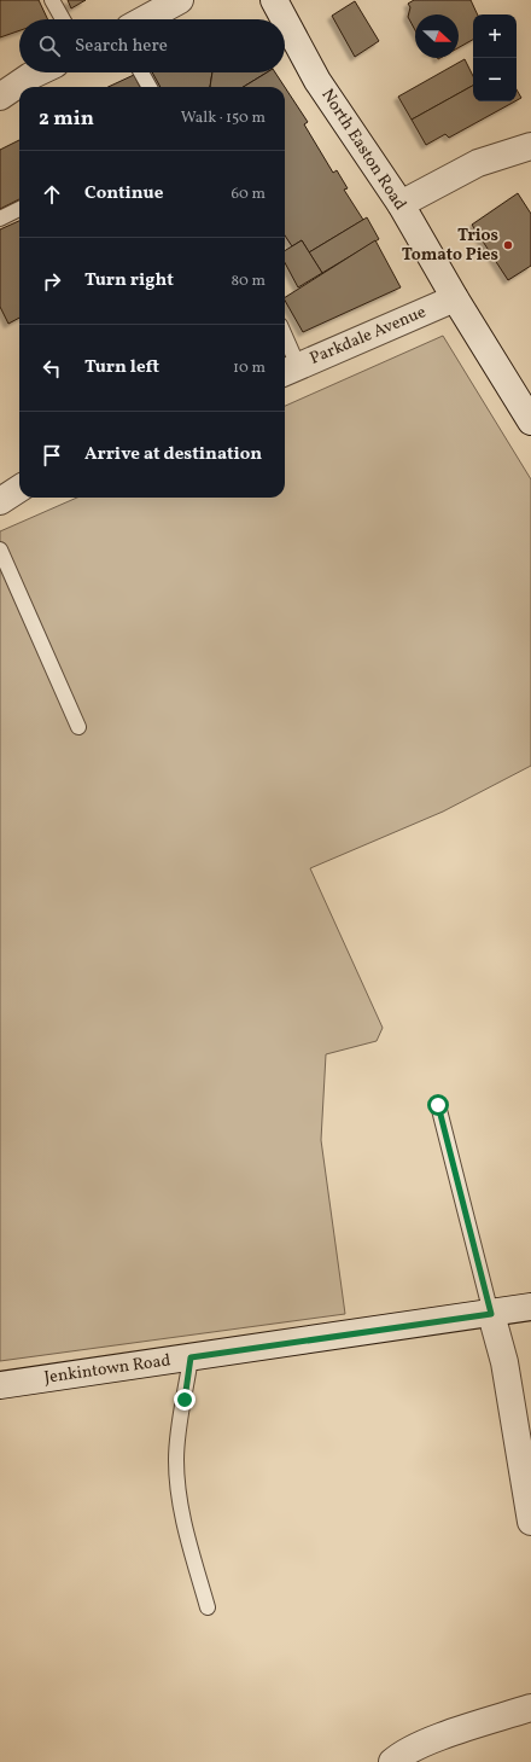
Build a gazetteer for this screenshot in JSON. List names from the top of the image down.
{
  "streets": {
    "street": ["North Easton Road", "Parkdale Avenue", "Jenkintown Road"]
  },
  "crossings": [
    ["North Easton Road", "Parkdale Avenue"]
  ],
  "places": ["Trios Tomato Pies"],
  "north": "right",
  "page": {
    "map_buttons": ["+", "−"],
    "search": "Search here",
    "heading": ["2 min", "Walk · 150 m"],
    "list": [
      ["Continue", "60 m"],
      ["Turn right", "80 m"],
      ["Turn left", "10 m"],
      "Arrive at destination"
    ]
  }
}
